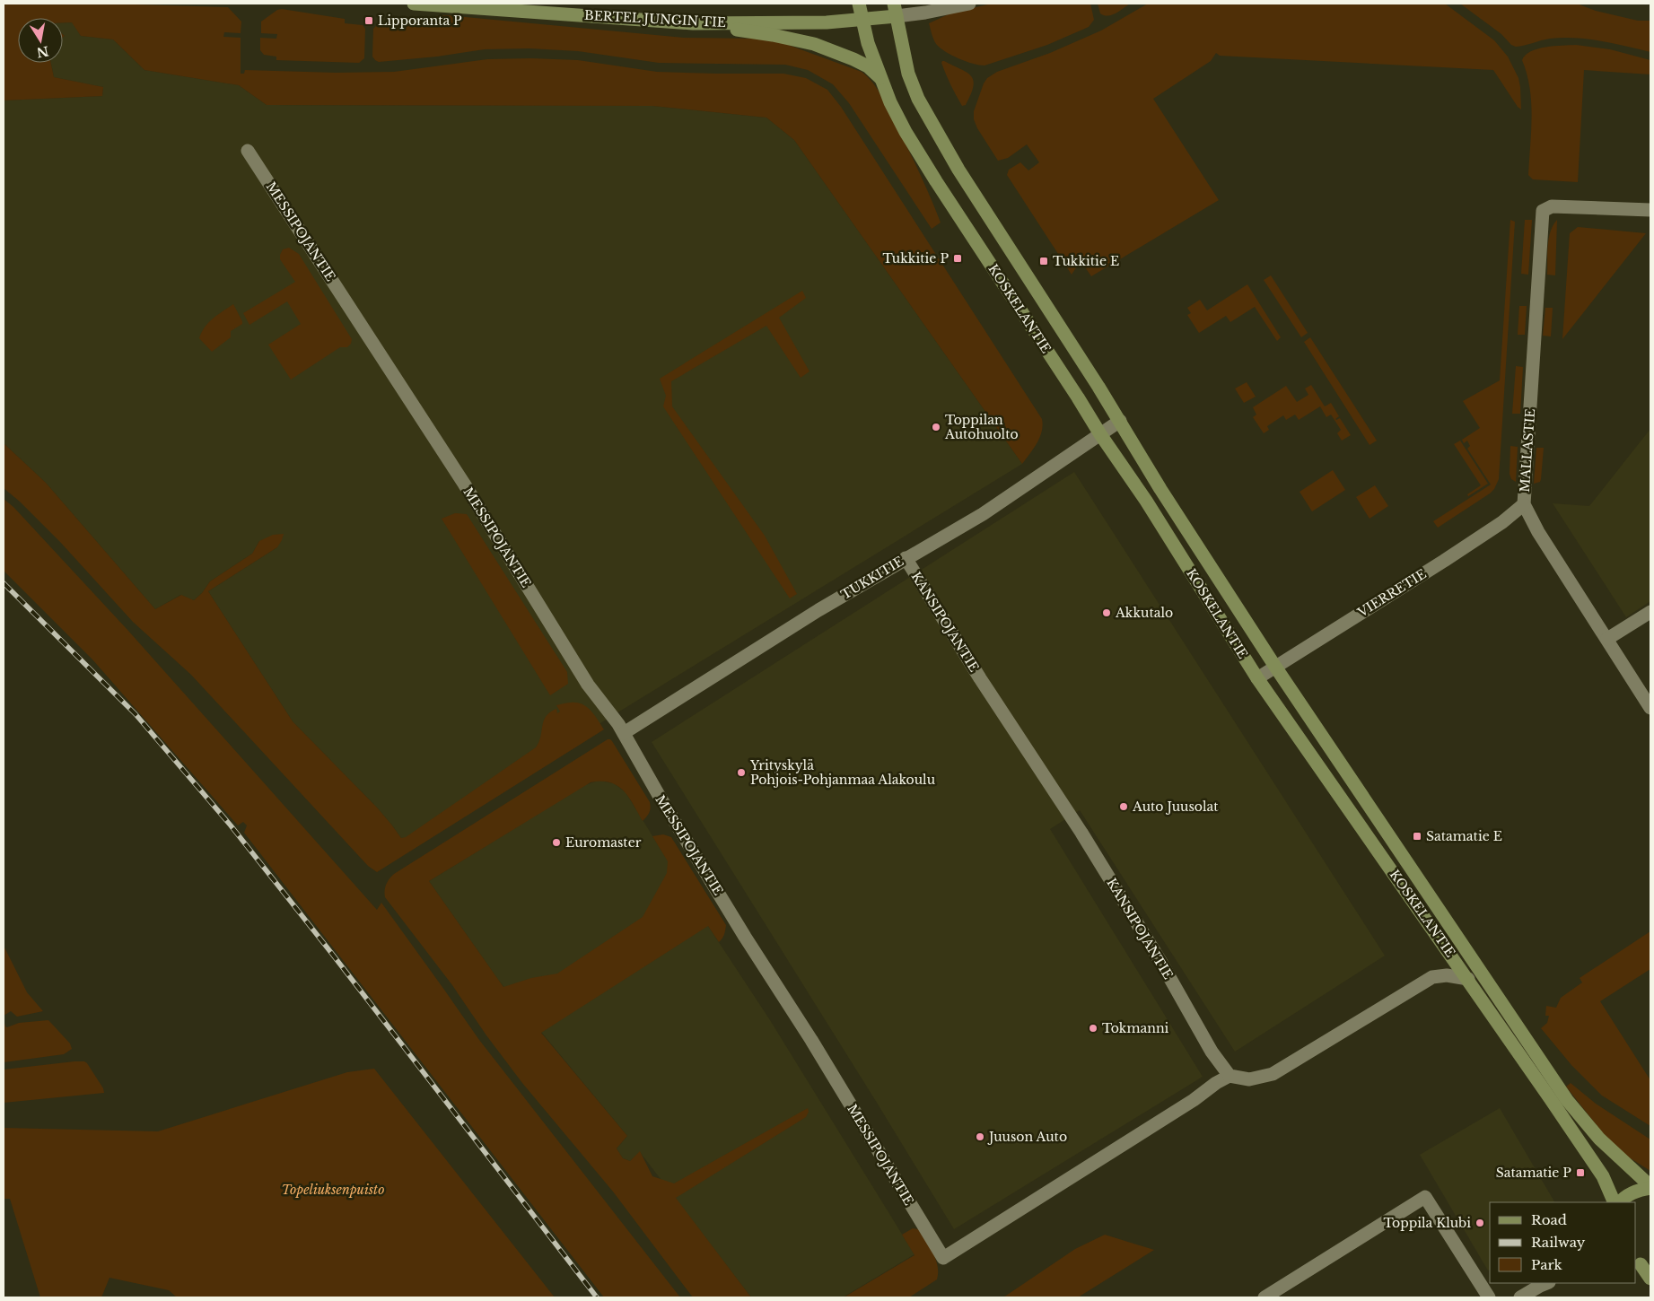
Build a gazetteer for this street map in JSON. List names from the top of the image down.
{
  "streets": {
    "main road": ["BERTEL JUNGIN TIE", "KOSKELANTIE"],
    "street": [
      "MESSIPOJANTIE",
      "MALLASTIE",
      "TUKKITIE",
      "VIERRETIE",
      "KANSIPOJANTIE"
    ]
  },
  "crossings": [
    ["BERTEL JUNGIN TIE", "KOSKELANTIE"],
    ["MESSIPOJANTIE", "TUKKITIE"],
    ["MESSIPOJANTIE", "KANSIPOJANTIE"],
    ["KOSKELANTIE", "TUKKITIE"],
    ["KOSKELANTIE", "VIERRETIE"],
    ["MALLASTIE", "VIERRETIE"],
    ["TUKKITIE", "KANSIPOJANTIE"]
  ],
  "parks": ["Topeliuksenpuisto"],
  "places": {
    "transit": [
      "Lipporanta P",
      "Tukkitie P",
      "Tukkitie E",
      "Satamatie E",
      "Satamatie P"
    ],
    "other": [
      "Toppilan Autohuolto",
      "Akkutalo",
      "Yrityskylä Pohjois-Pohjanmaa Alakoulu",
      "Auto Juusolat",
      "Euromaster",
      "Tokmanni",
      "Juuson Auto",
      "Toppila Klubi"
    ]
  },
  "legend": ["Road", "Railway", "Park"],
  "north": "bottom"
}
